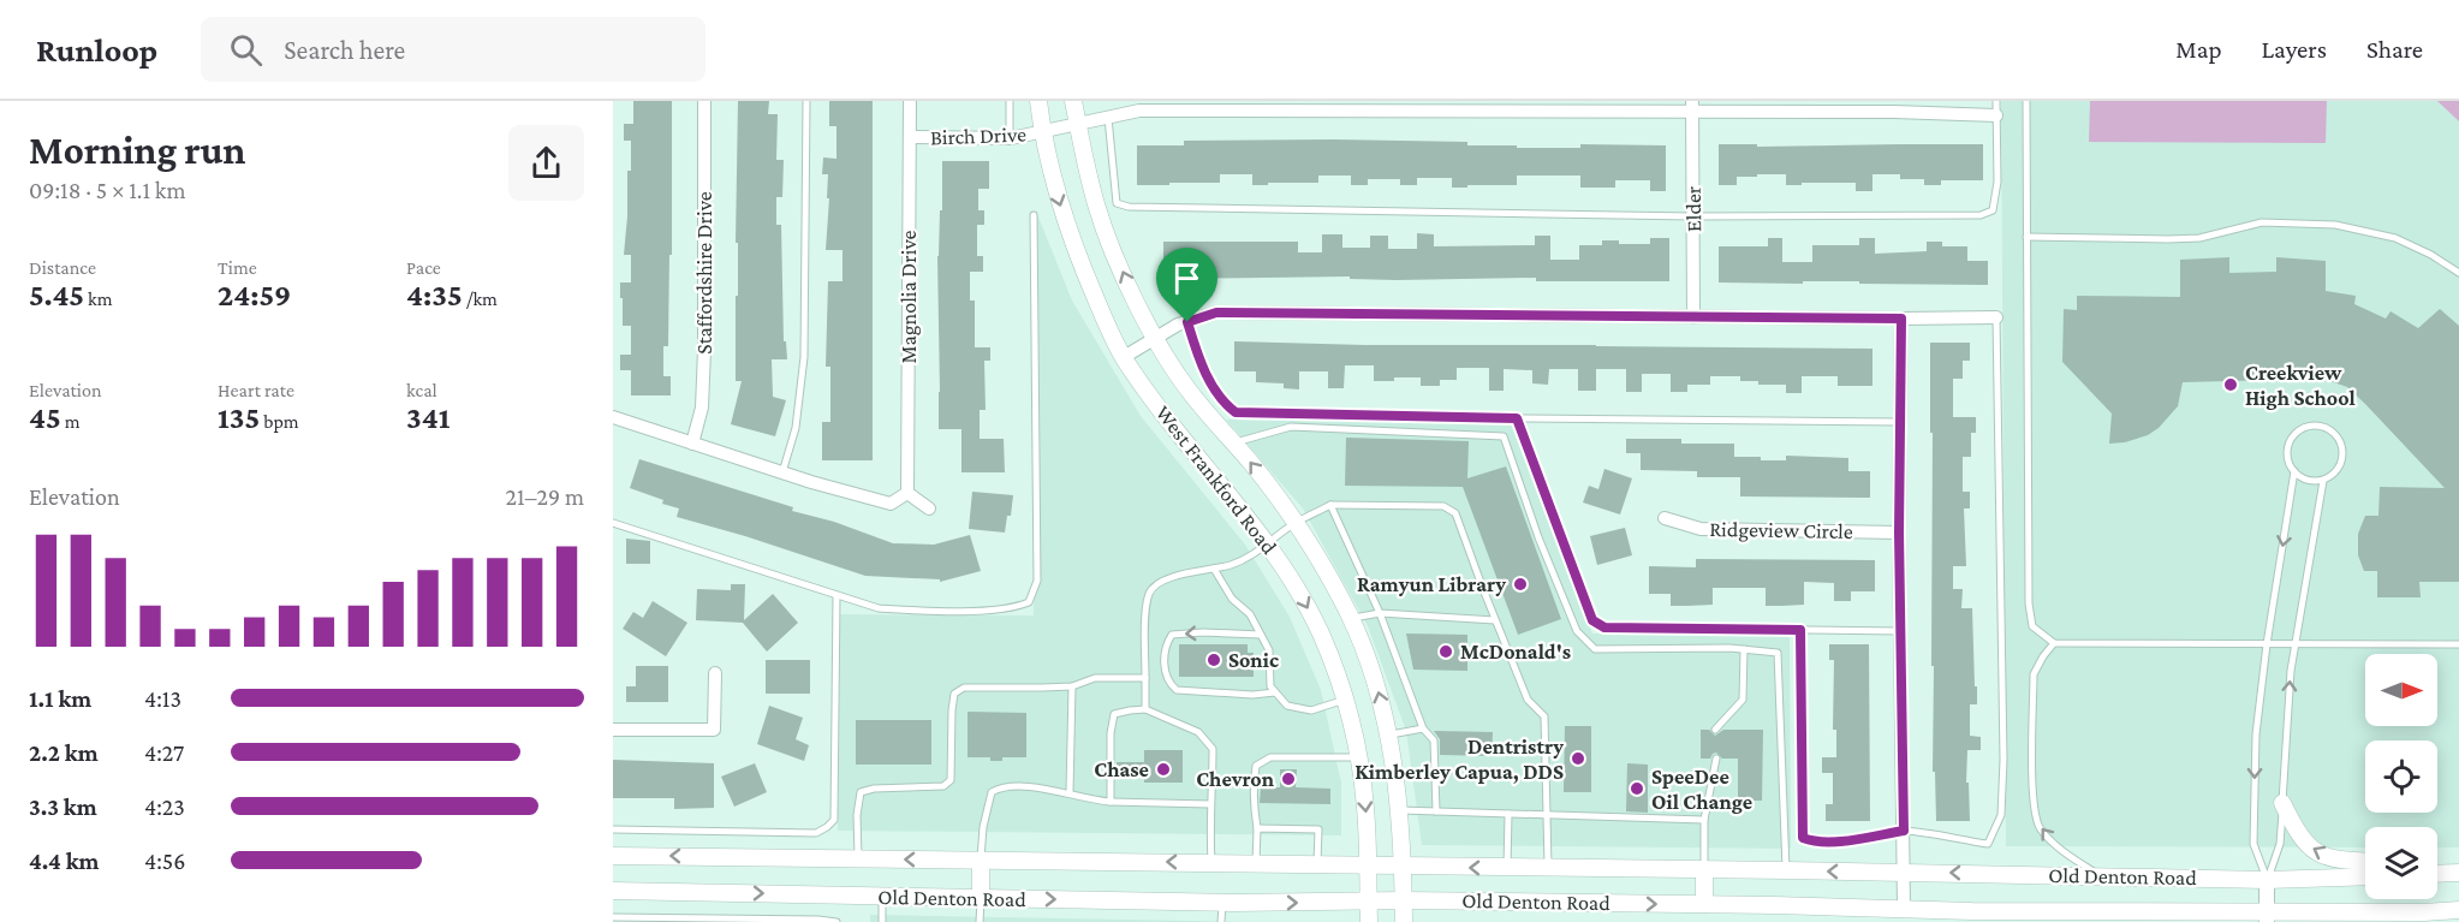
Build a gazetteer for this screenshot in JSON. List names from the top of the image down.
{
  "streets": {
    "main road": ["West Frankford Road", "Old Denton Road"],
    "street": [
      "Birch Drive",
      "Elder",
      "Staffordshire Drive",
      "Magnolia Drive",
      "Ridgeview Circle"
    ]
  },
  "crossings": [
    ["Birch Drive", "Elder"],
    ["Birch Drive", "Magnolia Drive"],
    ["Birch Drive", "West Frankford Road"],
    ["West Frankford Road", "Old Denton Road"]
  ],
  "places": [
    "Creekview High School",
    "Ramyun Library",
    "McDonald's",
    "Sonic",
    "Dentristry Kimberley Capua, DDS",
    "Chase",
    "Chevron",
    "SpeeDee Oil Change"
  ],
  "north": "right",
  "page": {
    "header": "Runloop",
    "search": "Search here",
    "nav": ["Map", "Layers", "Share"],
    "heading": ["Morning run", "09:18 · 5 × 1.1 km"],
    "stats": [
      ["Distance", "5.45 km"],
      ["Time", "24:59"],
      ["Pace", "4:35 /km"],
      ["Elevation", "45 m"],
      ["Heart rate", "135 bpm"],
      ["kcal", "341"]
    ],
    "chart": ["Elevation", "21–29 m"],
    "list": [
      {
        "name": "1.1 km",
        "note": "4:13"
      },
      {
        "name": "2.2 km",
        "note": "4:27"
      },
      {
        "name": "3.3 km",
        "note": "4:23"
      },
      {
        "name": "4.4 km",
        "note": "4:56"
      }
    ]
  }
}
